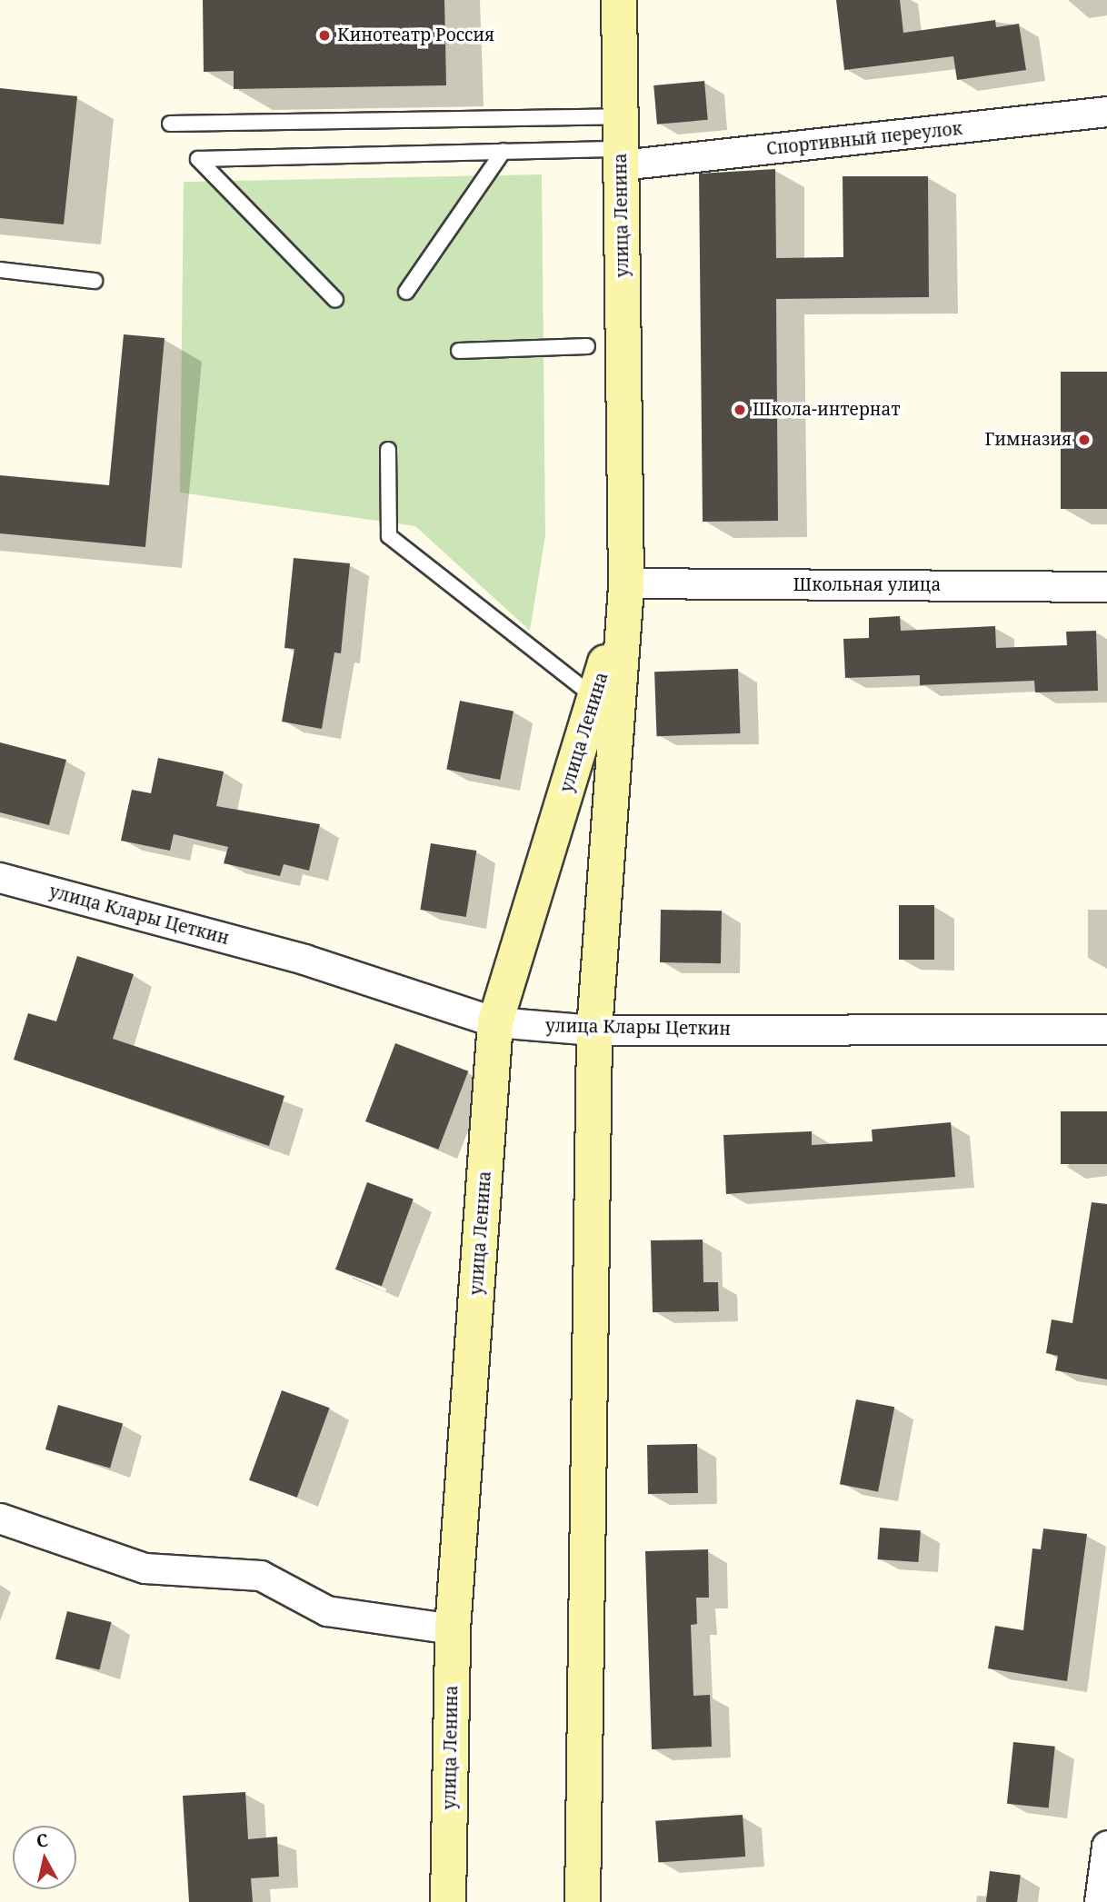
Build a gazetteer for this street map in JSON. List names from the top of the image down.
{
  "streets": {
    "main road": ["улица Ленина"],
    "street": ["Спортивный переулок", "Школьная улица", "улица Клары Цеткин"]
  },
  "crossings": [
    ["Спортивный переулок", "улица Ленина"],
    ["улица Ленина", "Школьная улица"],
    ["улица Ленина", "улица Клары Цеткин"]
  ],
  "places": ["Кинотеатр Россия", "Школа-интернат", "Гимназия"],
  "north": "top"
}
